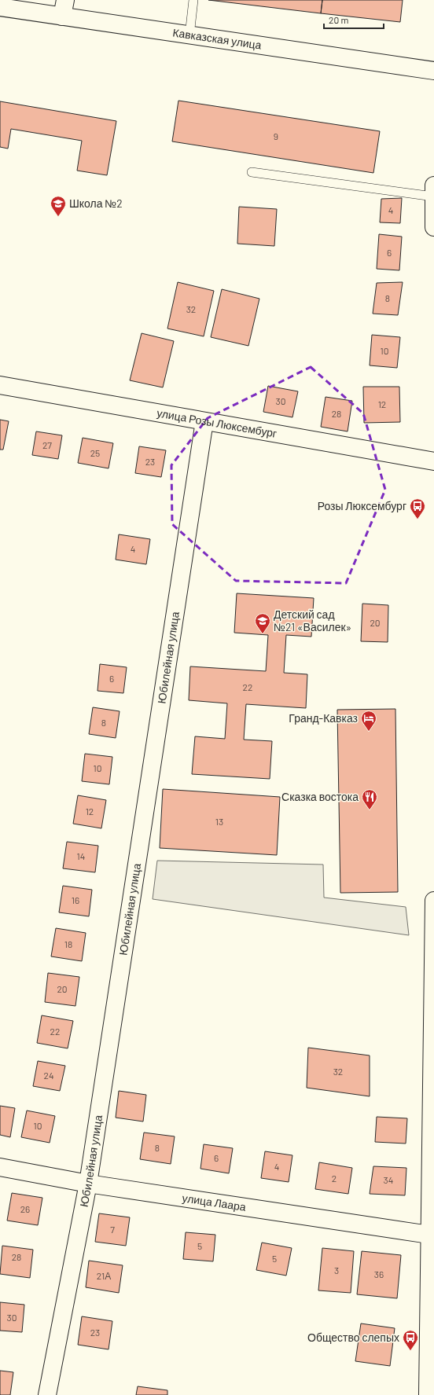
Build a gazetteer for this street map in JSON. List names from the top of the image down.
{
  "streets": {
    "street": [
      "Кавказская улица",
      "улица Розы Люксембург",
      "Юбилейная улица",
      "улица Лаара"
    ]
  },
  "crossings": [
    ["улица Розы Люксембург", "Юбилейная улица"],
    ["Юбилейная улица", "улица Лаара"]
  ],
  "places": {
    "school or university": ["Школа №2", "Детский сад №21 «Василек»"],
    "bus stop": ["Розы Люксембург", "Общество слепых"],
    "hotel": ["Гранд-Кавказ"],
    "restaurant": ["Сказка востока"]
  },
  "house_numbers": [
    "9",
    "4",
    "6",
    "8",
    "32",
    "10",
    "30",
    "12",
    "28",
    "27",
    "25",
    "23",
    "4",
    "20",
    "6",
    "22",
    "8",
    "10",
    "12",
    "13",
    "14",
    "16",
    "18",
    "20",
    "22",
    "32",
    "24",
    "10",
    "8",
    "6",
    "4",
    "2",
    "34",
    "26",
    "7",
    "5",
    "28",
    "5",
    "3",
    "36",
    "21А",
    "30",
    "23"
  ],
  "scale_bar": "20 m"
}
